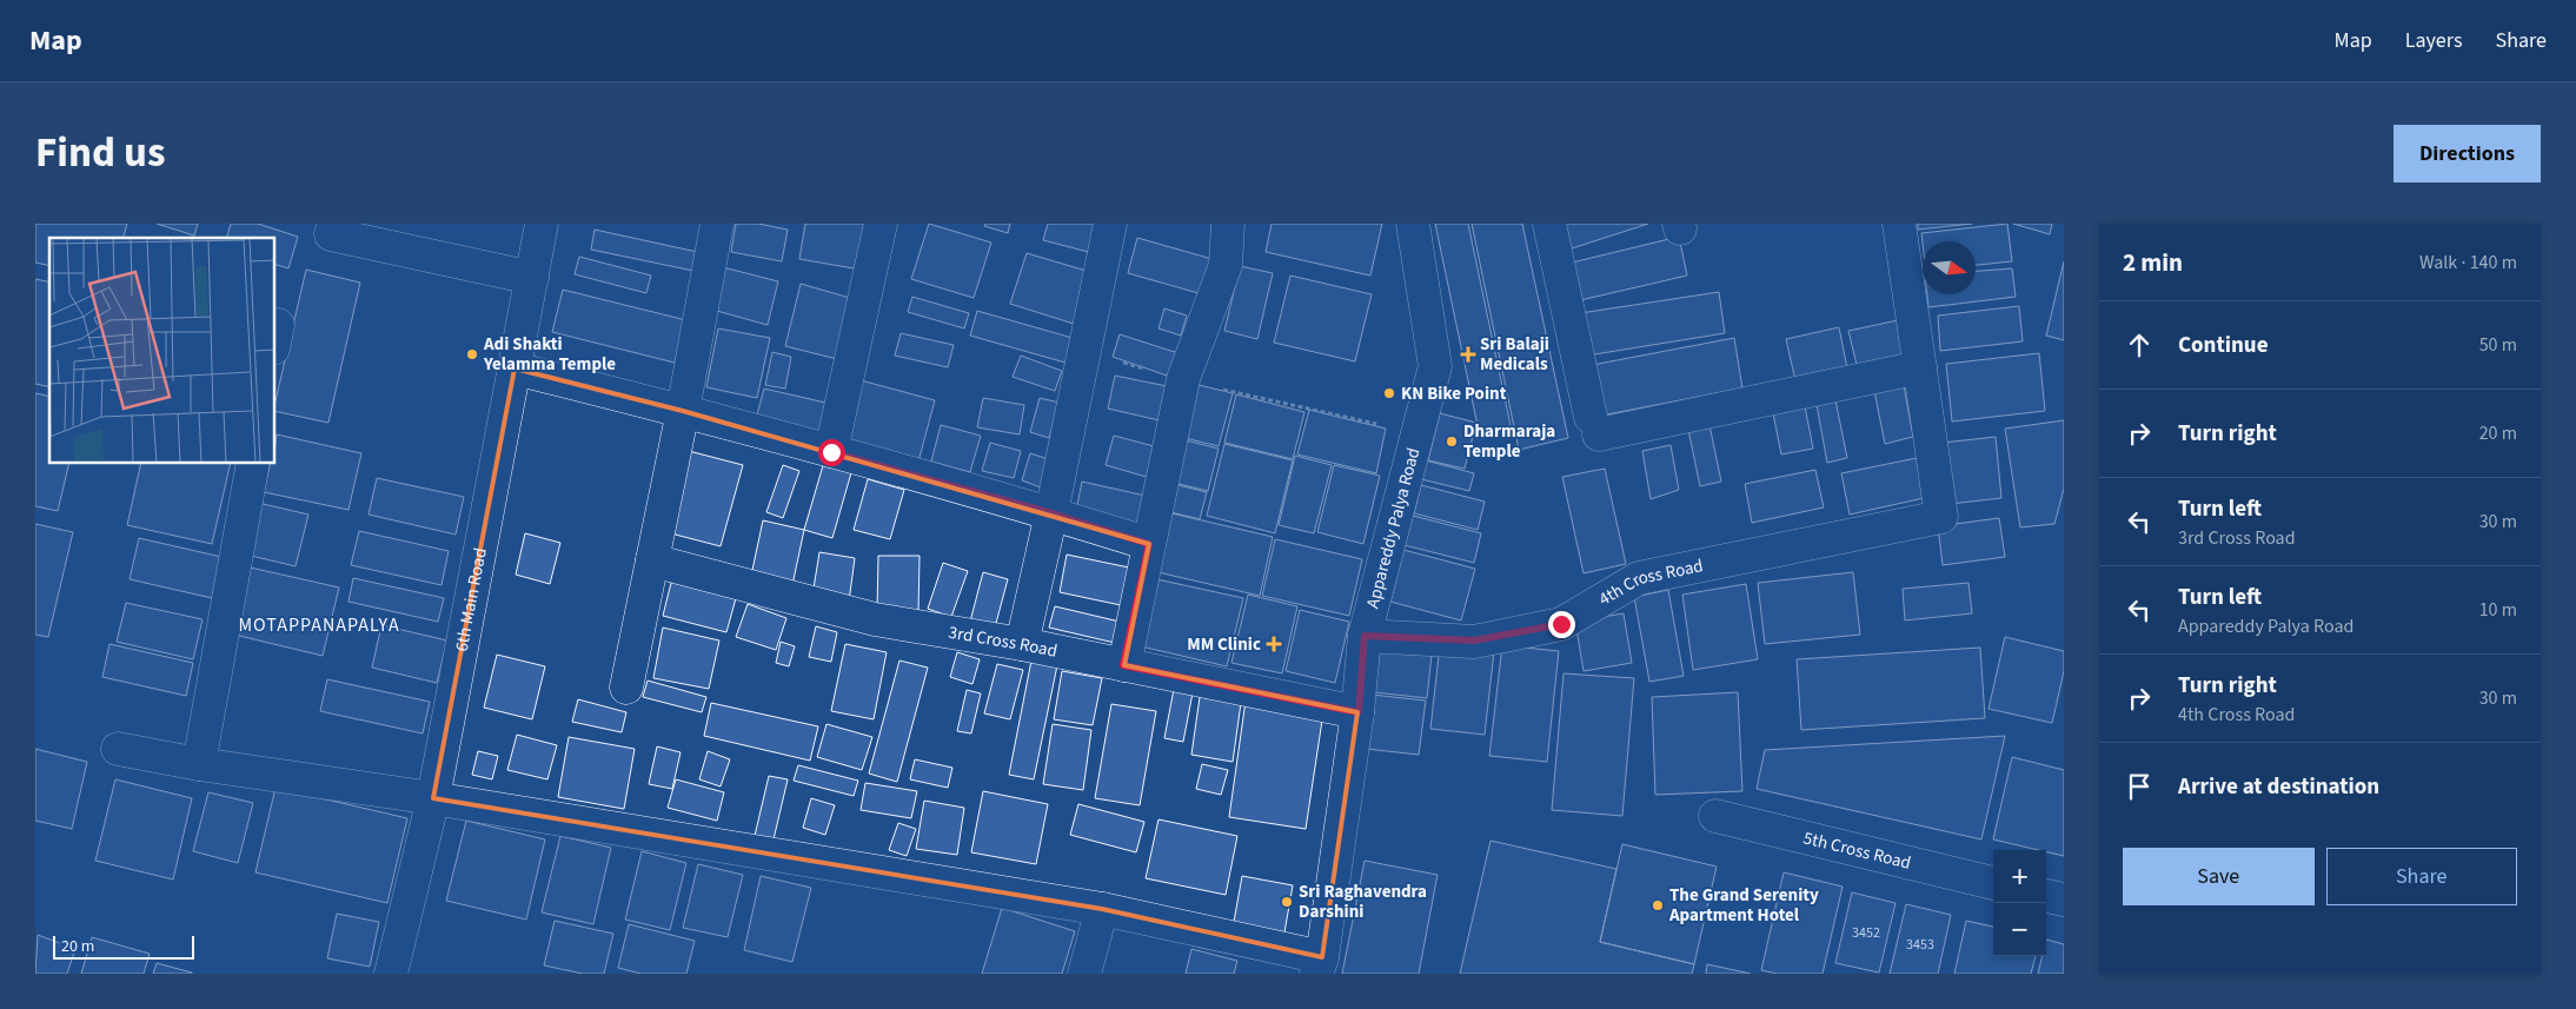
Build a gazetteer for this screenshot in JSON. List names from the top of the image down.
{
  "streets": {
    "street": [
      "Appareddy Palya Road",
      "4th Cross Road",
      "6th Main Road",
      "3rd Cross Road",
      "5th Cross Road"
    ]
  },
  "crossings": [
    ["Appareddy Palya Road", "4th Cross Road"],
    ["Appareddy Palya Road", "3rd Cross Road"]
  ],
  "districts": ["MOTAPPANAPALYA"],
  "places": {
    "other": [
      "Adi Shakti Yelamma Temple",
      "KN Bike Point",
      "Dharmaraja Temple",
      "Sri Raghavendra Darshini",
      "The Grand Serenity Apartment Hotel"
    ],
    "health": ["Sri Balaji Medicals", "MM Clinic"]
  },
  "house_numbers": ["3452", "3453"],
  "scale_bar": "20 m",
  "north": "right",
  "page": {
    "header": "Map",
    "nav": ["Map", "Layers", "Share"],
    "title": "Find us",
    "buttons": [
      "Directions",
      ["Save", "Share"]
    ],
    "heading": ["2 min", "Walk · 140 m"],
    "list": [
      ["Continue", "50 m"],
      ["Turn right", "20 m"],
      ["Turn left", "3rd Cross Road", "30 m"],
      ["Turn left", "Appareddy Palya Road", "10 m"],
      ["Turn right", "4th Cross Road", "30 m"],
      "Arrive at destination"
    ],
    "map_buttons": ["+", "−"],
    "scale": "20 m"
  }
}
